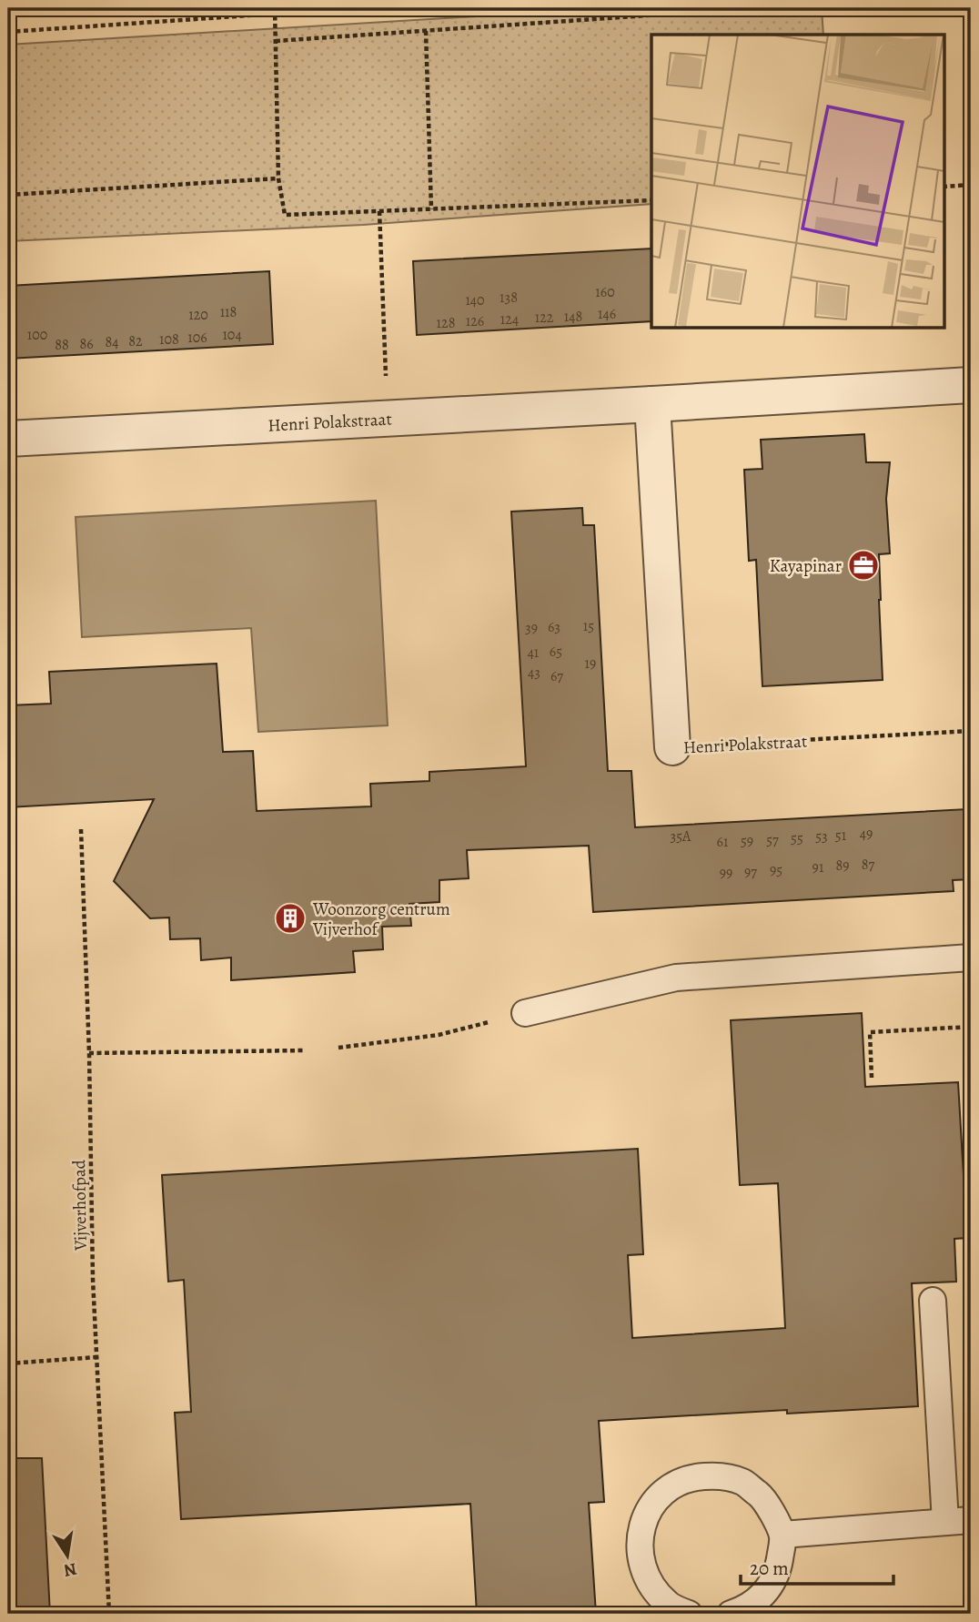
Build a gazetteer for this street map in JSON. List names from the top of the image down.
{
  "streets": {
    "street": ["Henri Polakstraat"],
    "path": ["Vijverhofpad"]
  },
  "places": {
    "office": ["Kayapinar"],
    "building": ["Woonzorg centrum Vijverhof"]
  },
  "house_numbers": [
    "160",
    "138",
    "140",
    "118",
    "146",
    "120",
    "148",
    "122",
    "124",
    "126",
    "128",
    "100",
    "104",
    "106",
    "108",
    "82",
    "84",
    "86",
    "88",
    "15",
    "63",
    "39",
    "65",
    "41",
    "19",
    "43",
    "67",
    "49",
    "51",
    "35A",
    "53",
    "55",
    "57",
    "59",
    "61",
    "87",
    "89",
    "91",
    "95",
    "97",
    "99"
  ],
  "scale_bar": "20 m",
  "north": "bottom"
}
